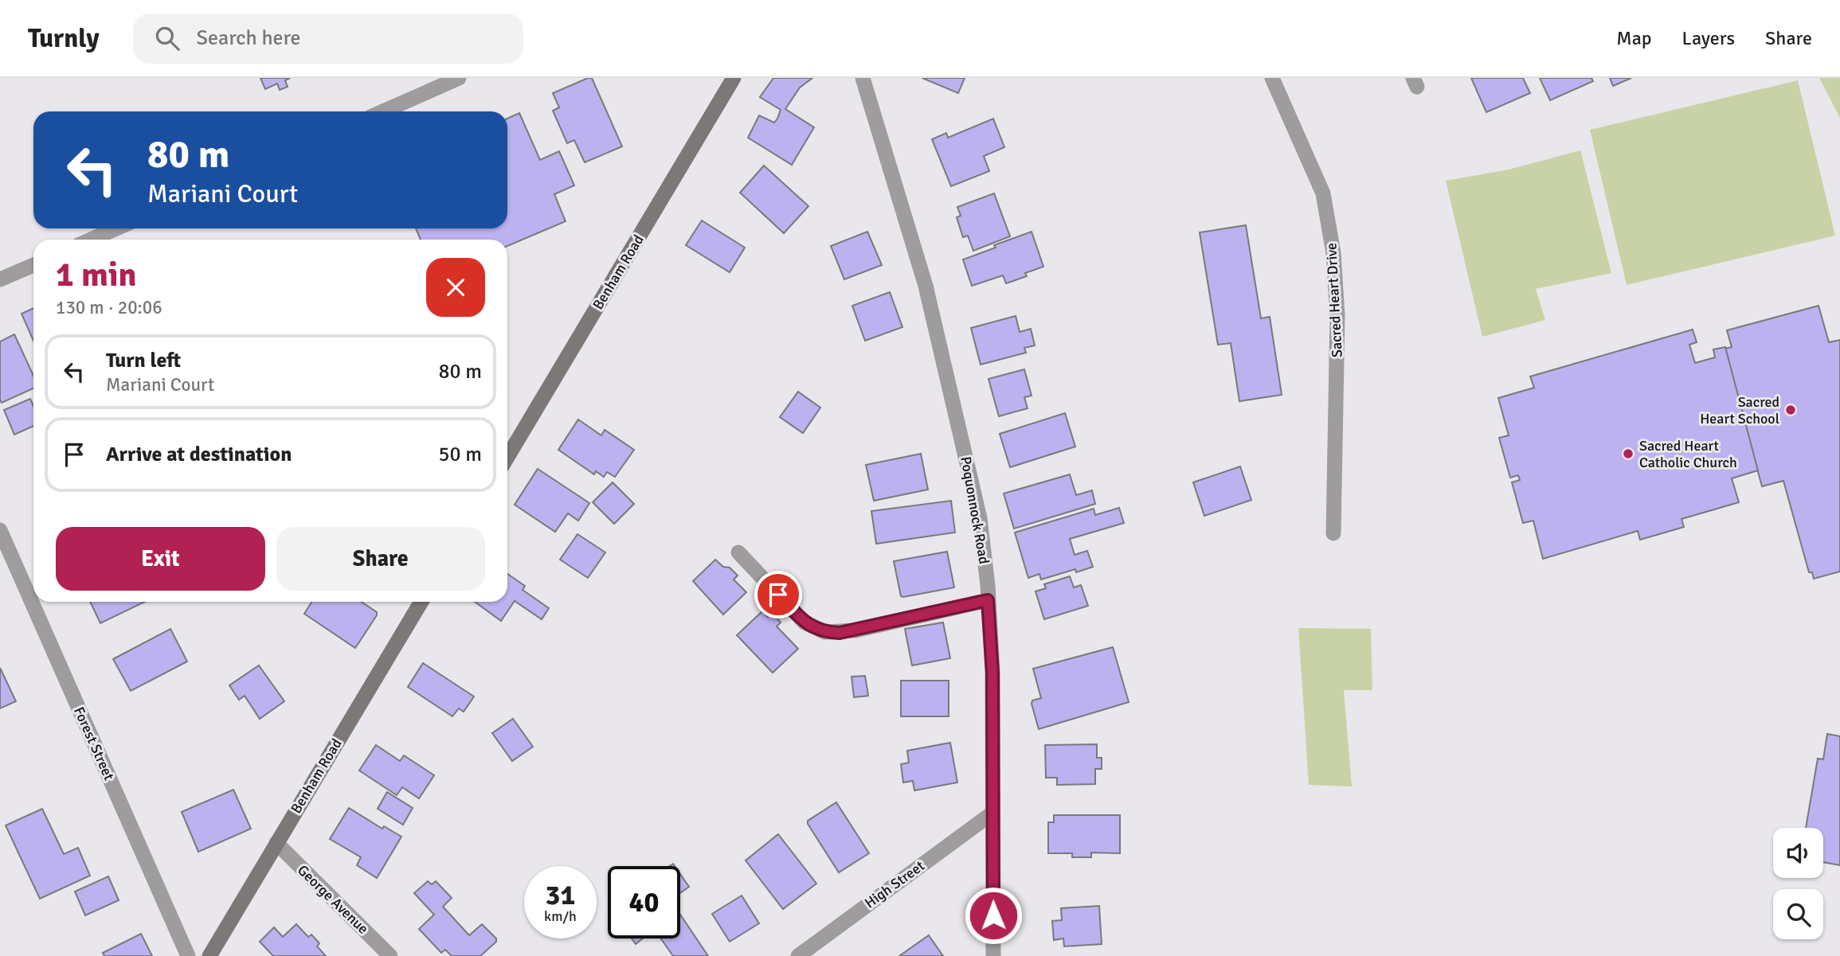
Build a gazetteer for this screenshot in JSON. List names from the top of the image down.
{
  "streets": {
    "main road": ["Benham Road"],
    "street": [
      "Sacred Heart Drive",
      "Poquonnock Road",
      "Forest Street",
      "High Street",
      "George Avenue"
    ]
  },
  "crossings": [
    ["Benham Road", "George Avenue"],
    ["Poquonnock Road", "High Street"]
  ],
  "places": ["Sacred Heart School", "Sacred Heart Catholic Church"],
  "page": {
    "header": "Turnly",
    "search": "Search here",
    "nav": ["Map", "Layers", "Share"],
    "turn": ["80 m", "Mariani Court"],
    "heading": ["1 min", "130 m · 20:06"],
    "list": [
      {
        "name": "Turn left",
        "note": "Mariani Court",
        "value": "80 m"
      },
      {
        "name": "Arrive at destination",
        "value": "50 m"
      }
    ],
    "buttons": ["Exit", "Share"],
    "speed": "31 km/h",
    "limit": "40"
  }
}
